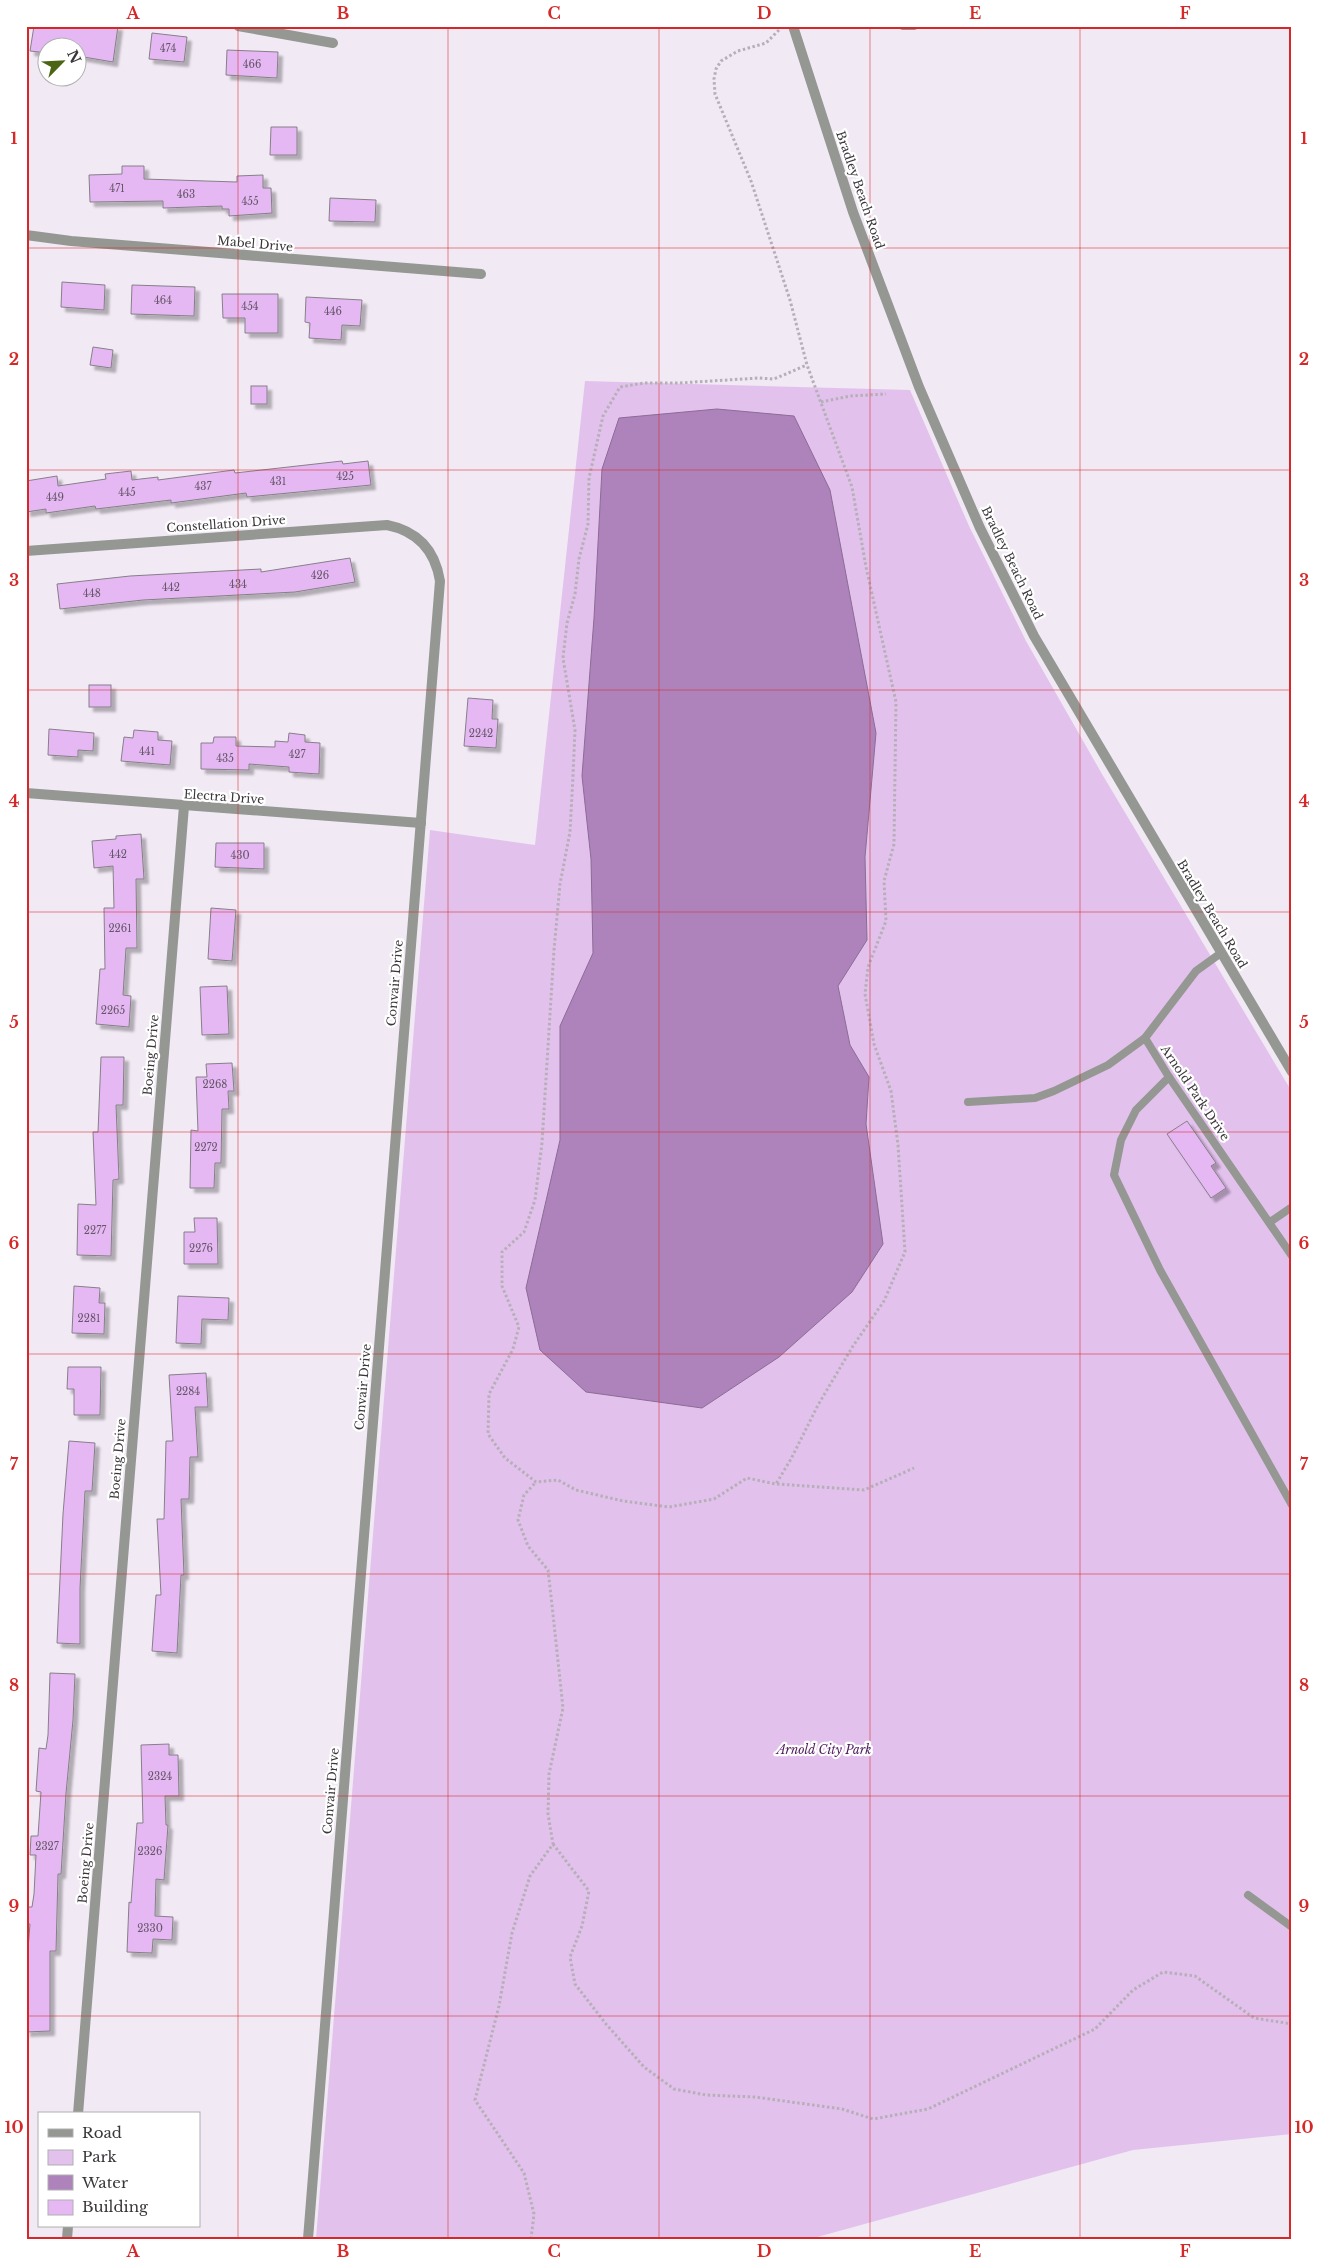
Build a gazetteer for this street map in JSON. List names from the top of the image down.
{
  "streets": {
    "street": [
      "Bradley Beach Road",
      "Mabel Drive",
      "Constellation Drive",
      "Electra Drive",
      "Convair Drive",
      "Boeing Drive"
    ],
    "lane": ["Arnold Park Drive"]
  },
  "crossings": [
    ["Bradley Beach Road", "Arnold Park Drive"],
    ["Constellation Drive", "Convair Drive"],
    ["Electra Drive", "Convair Drive"],
    ["Electra Drive", "Boeing Drive"]
  ],
  "parks": ["Arnold City Park"],
  "house_numbers": [
    "474",
    "466",
    "471",
    "463",
    "455",
    "464",
    "454",
    "446",
    "425",
    "431",
    "437",
    "445",
    "449",
    "426",
    "434",
    "442",
    "448",
    "2242",
    "441",
    "427",
    "435",
    "442",
    "430",
    "2261",
    "2265",
    "2268",
    "2272",
    "2277",
    "2276",
    "2281",
    "2284",
    "2324",
    "2327",
    "2326",
    "2330"
  ],
  "legend": [
    "Road",
    "Park",
    "Water",
    "Building"
  ],
  "north": "top right",
  "grid": {
    "columns": [
      "A",
      "B",
      "C",
      "D",
      "E",
      "F"
    ],
    "rows": [
      "1",
      "2",
      "3",
      "4",
      "5",
      "6",
      "7",
      "8",
      "9",
      "10"
    ]
  }
}
